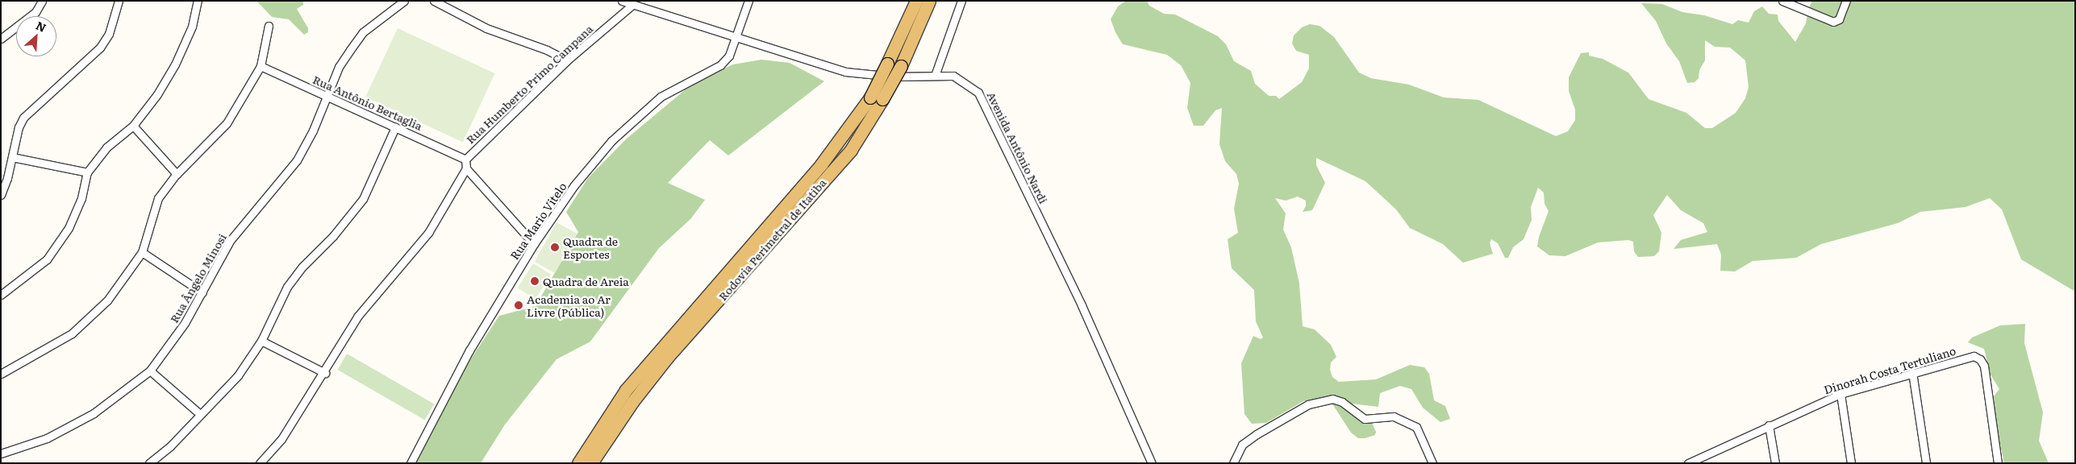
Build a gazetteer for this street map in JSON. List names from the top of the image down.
{
  "streets": {
    "highway": ["Rodovia Perimetral de Itatiba"],
    "street": [
      "Rua Humberto Primo Campana",
      "Rua Antônio Bertaglia",
      "Avenida Antônio Nardi",
      "Rua Mario Vitelo",
      "Rua Ângelo Minosi",
      "Dinorah Costa Tertuliano"
    ]
  },
  "crossings": [
    ["Rua Humberto Primo Campana", "Rua Antônio Bertaglia"],
    ["Rua Humberto Primo Campana", "Avenida Antônio Nardi"],
    ["Rua Antônio Bertaglia", "Rua Ângelo Minosi"],
    ["Avenida Antônio Nardi", "Rua Mario Vitelo"]
  ],
  "places": ["Quadra de Esportes", "Quadra de Areia", "Academia ao Ar Livre (Pública)"],
  "north": "top right"
}
